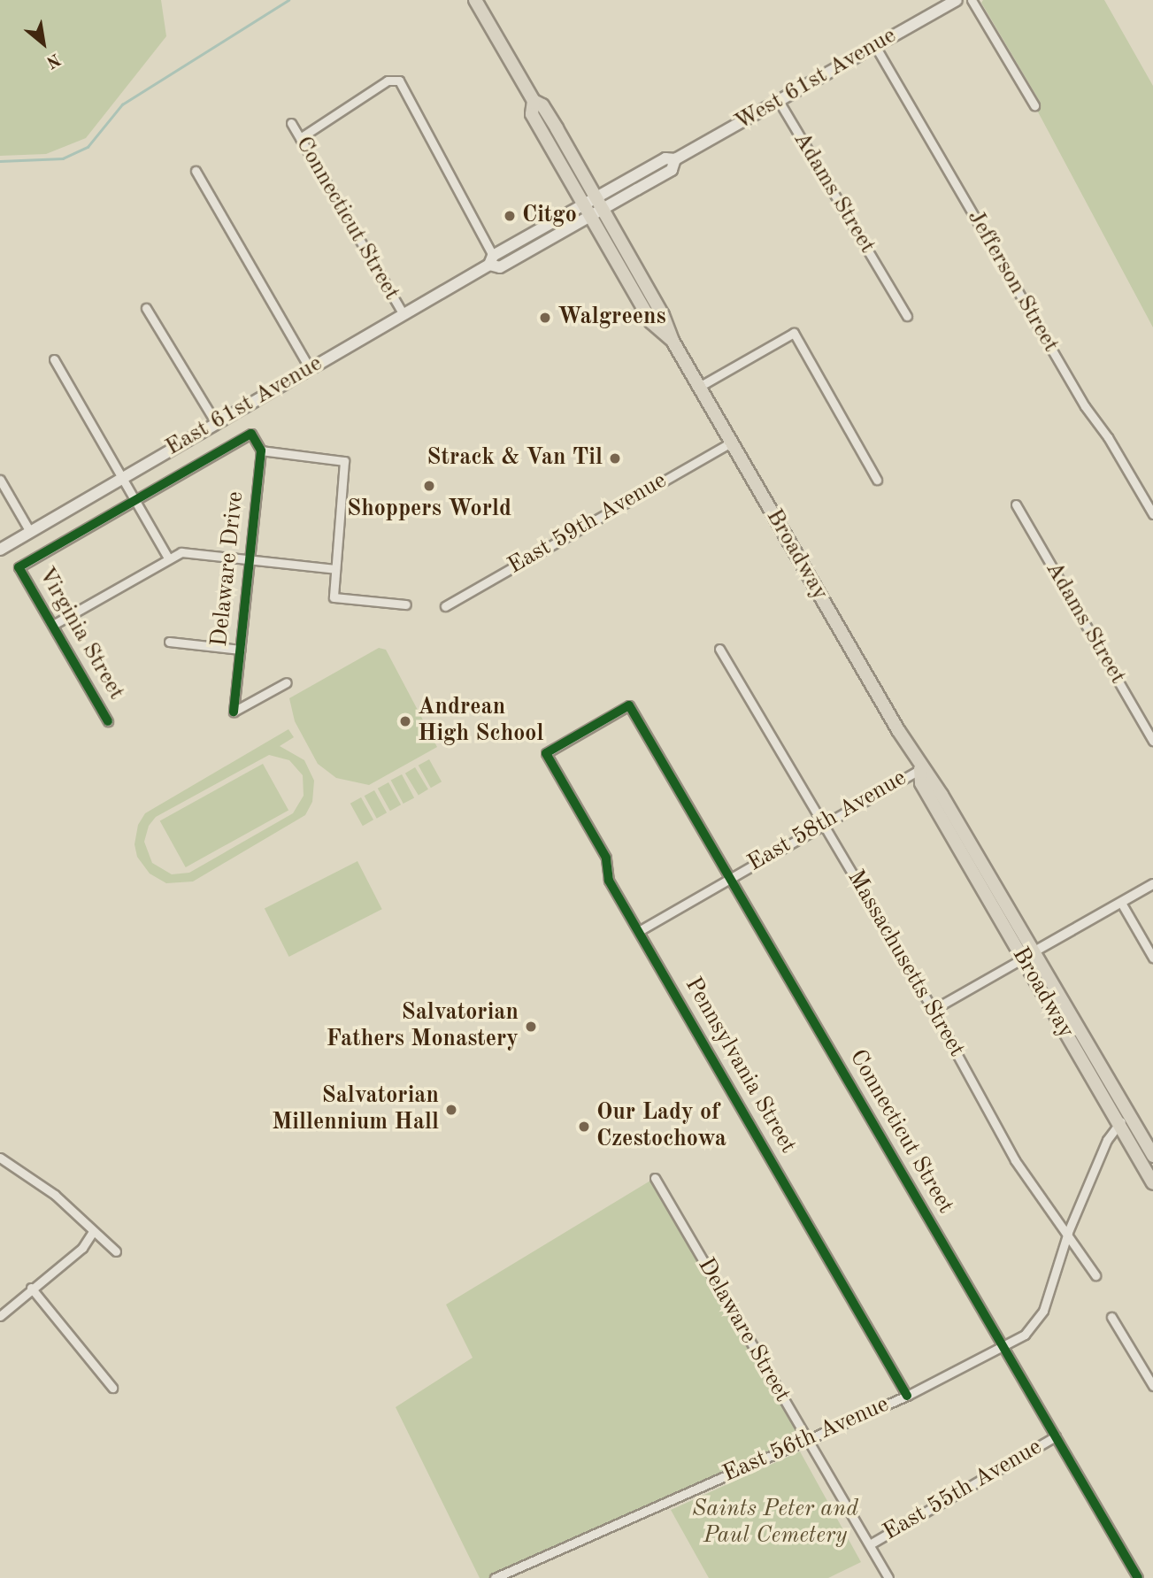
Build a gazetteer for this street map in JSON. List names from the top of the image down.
{
  "streets": {
    "main road": ["West 61st Avenue", "East 61st Avenue", "Broadway"],
    "street": [
      "Adams Street",
      "Connecticut Street",
      "Jefferson Street",
      "East 59th Avenue",
      "Delaware Drive",
      "Virginia Street",
      "East 58th Avenue",
      "Massachusetts Street",
      "Pennsylvania Street",
      "Delaware Street",
      "East 56th Avenue",
      "East 55th Avenue"
    ]
  },
  "crossings": [
    ["West 61st Avenue", "Adams Street"],
    ["West 61st Avenue", "Jefferson Street"],
    ["West 61st Avenue", "East 61st Avenue"],
    ["West 61st Avenue", "Broadway"],
    ["Connecticut Street", "East 61st Avenue"],
    ["Connecticut Street", "East 58th Avenue"],
    ["Connecticut Street", "Pennsylvania Street"],
    ["Connecticut Street", "East 56th Avenue"],
    ["Connecticut Street", "East 55th Avenue"],
    ["East 61st Avenue", "Broadway"],
    ["East 59th Avenue", "Broadway"],
    ["Broadway", "East 58th Avenue"],
    ["Broadway", "East 56th Avenue"],
    ["East 58th Avenue", "Massachusetts Street"],
    ["East 58th Avenue", "Pennsylvania Street"],
    ["Massachusetts Street", "East 56th Avenue"],
    ["Pennsylvania Street", "East 56th Avenue"],
    ["Delaware Street", "East 56th Avenue"],
    ["Delaware Street", "East 55th Avenue"]
  ],
  "parks": ["Saints Peter and Paul Cemetery"],
  "places": [
    "Citgo",
    "Walgreens",
    "Strack & Van Til",
    "Shoppers World",
    "Andrean High School",
    "Salvatorian Fathers Monastery",
    "Salvatorian Millennium Hall",
    "Our Lady of Czestochowa"
  ],
  "north": "bottom right"
}
